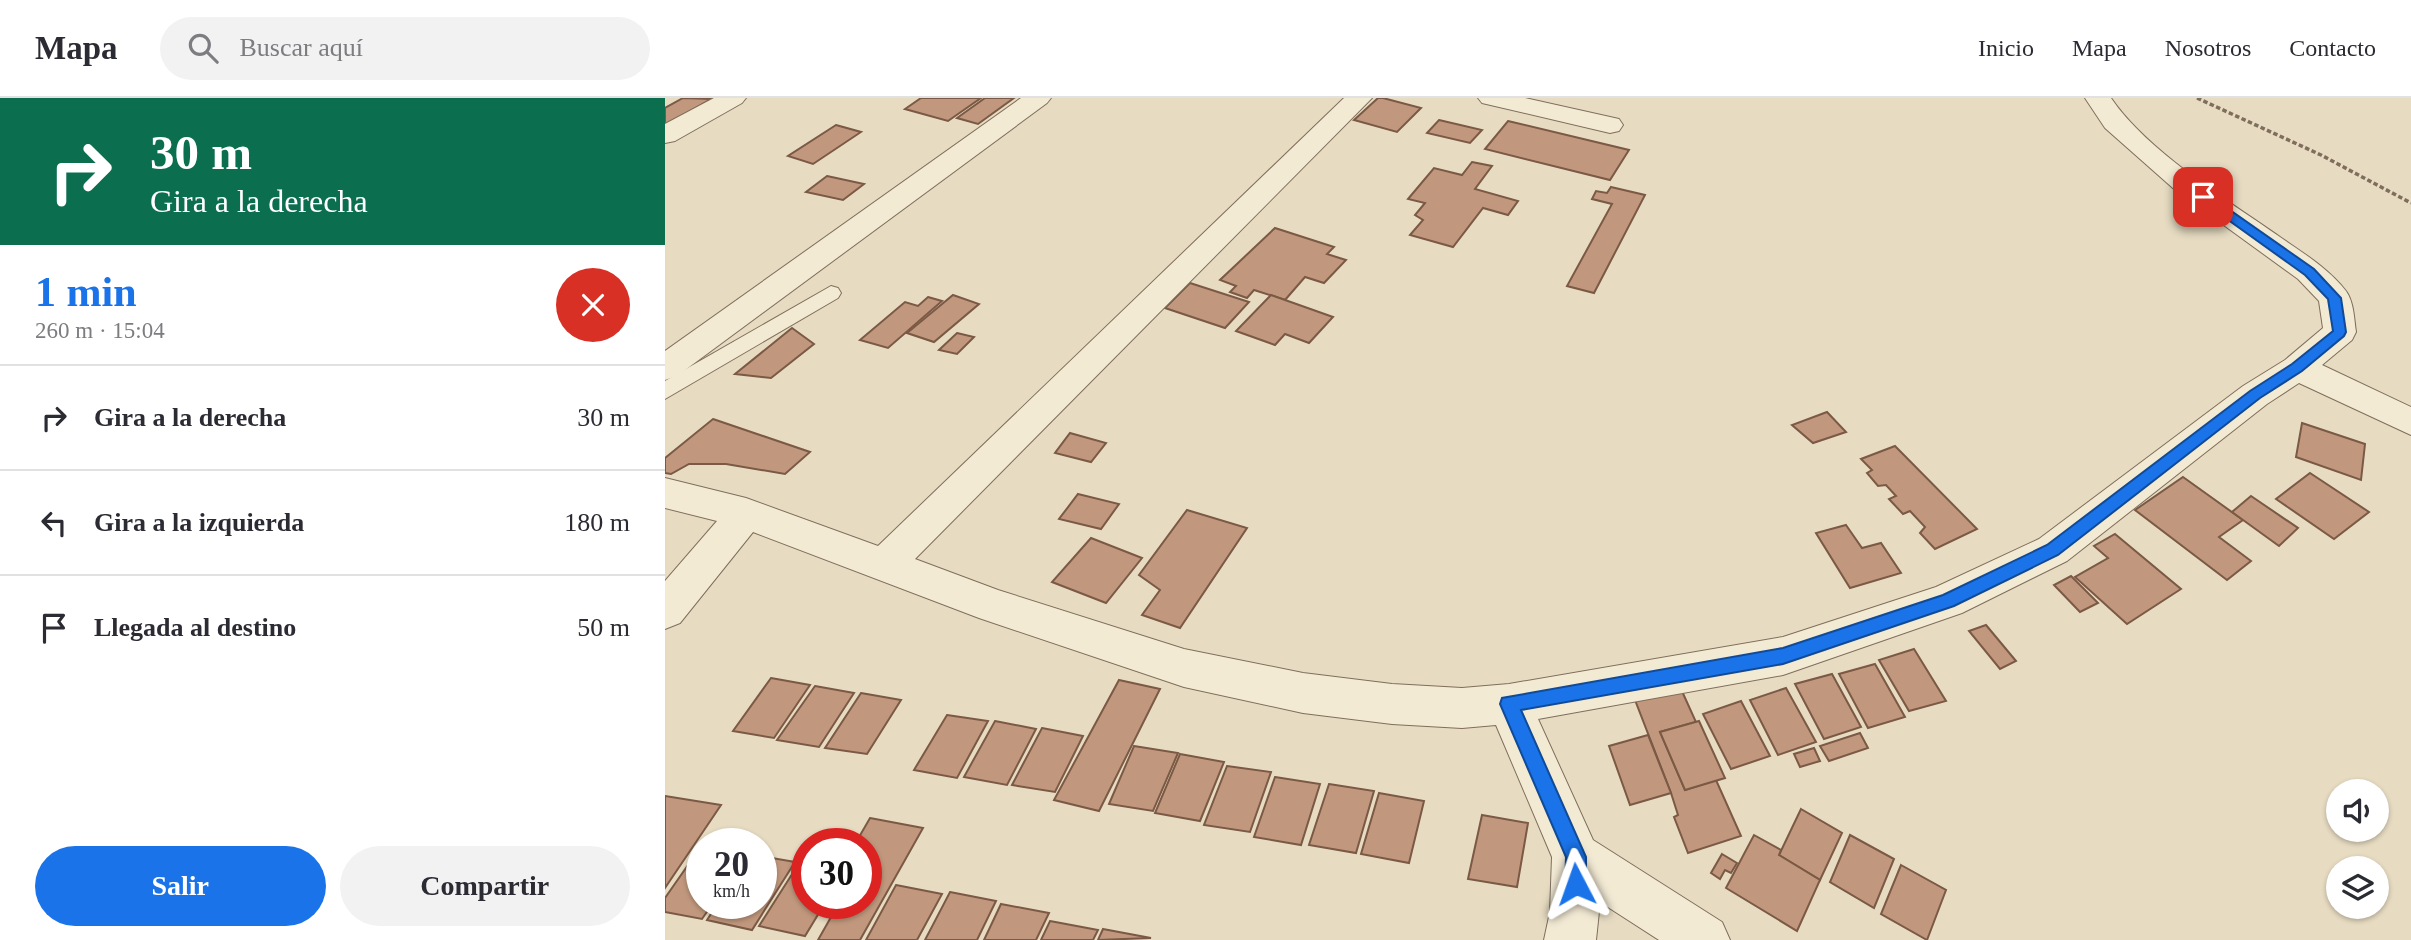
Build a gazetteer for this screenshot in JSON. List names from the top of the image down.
{
  "page": {
    "header": "Mapa",
    "search": "Buscar aquí",
    "nav": [
      "Inicio",
      "Mapa",
      "Nosotros",
      "Contacto"
    ],
    "turn": ["30 m", "Gira a la derecha"],
    "heading": ["1 min", "260 m · 15:04"],
    "list": [
      {
        "name": "Gira a la derecha",
        "value": "30 m"
      },
      {
        "name": "Gira a la izquierda",
        "value": "180 m"
      },
      {
        "name": "Llegada al destino",
        "value": "50 m"
      }
    ],
    "speed": "20 km/h",
    "limit": "30",
    "buttons": ["Salir", "Compartir"]
  }
}
